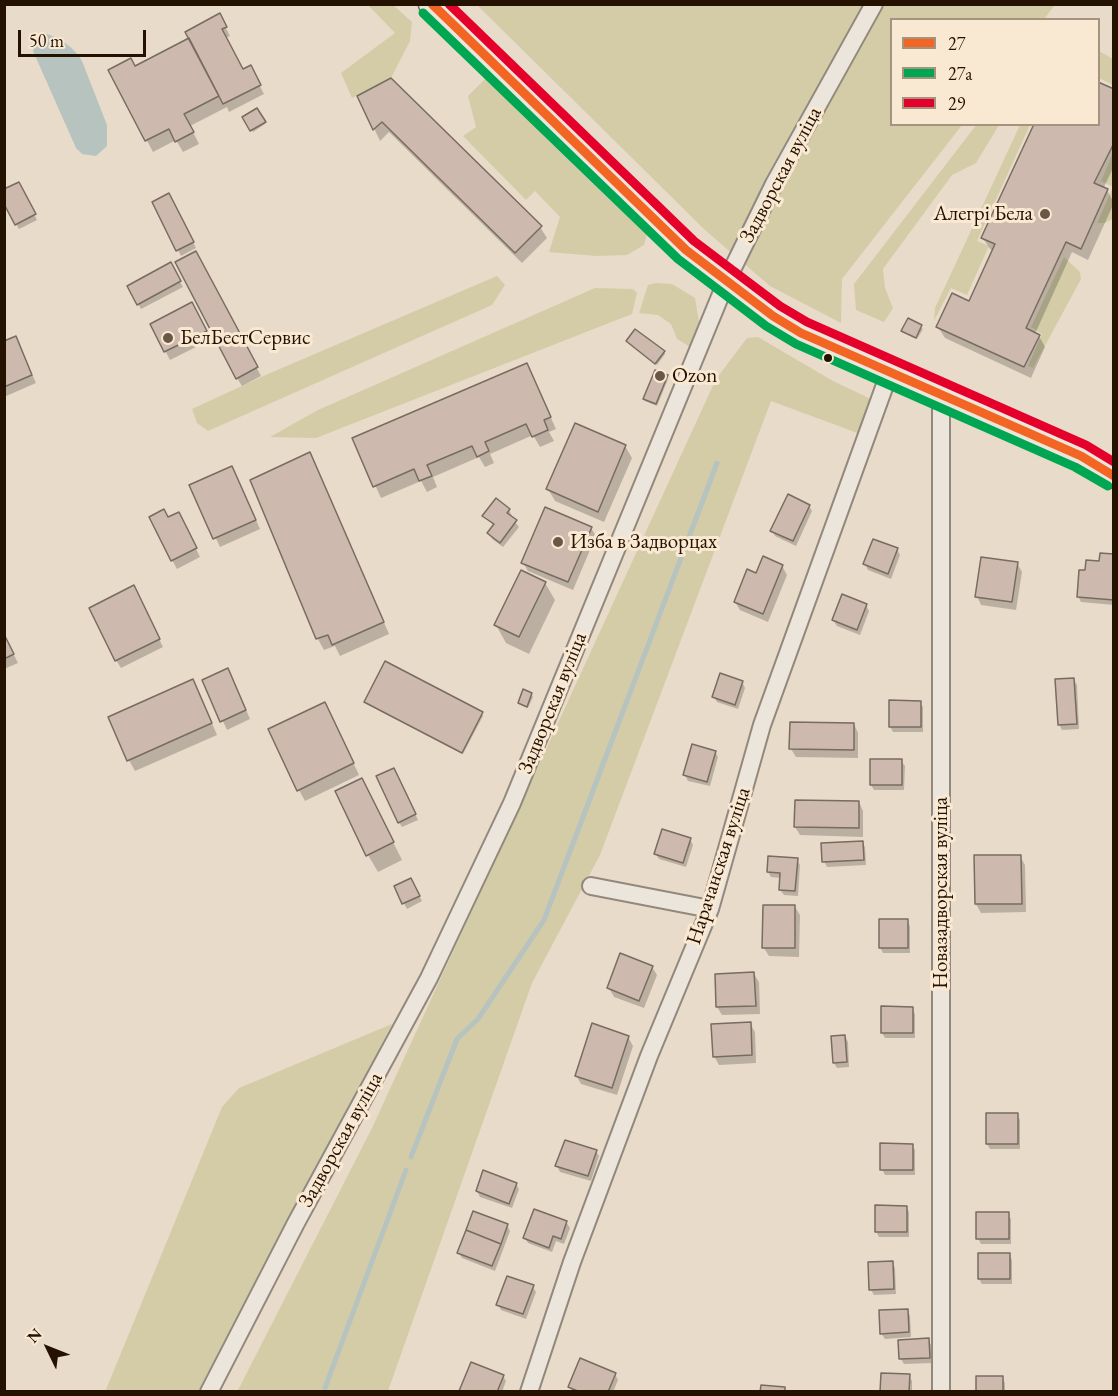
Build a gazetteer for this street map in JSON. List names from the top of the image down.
{
  "streets": {
    "street": ["Задворская вуліца", "Нарачанская вуліца", "Новазадворская вуліца"]
  },
  "places": [
    "Алегрі Бела",
    "БелБестСервис",
    "Ozon",
    "Изба в Задворцах"
  ],
  "lines": ["transit line 27", "transit line 29", "transit line 27а"],
  "legend": ["27", "27а", "29"],
  "scale_bar": "50 m",
  "north": "top left"
}
